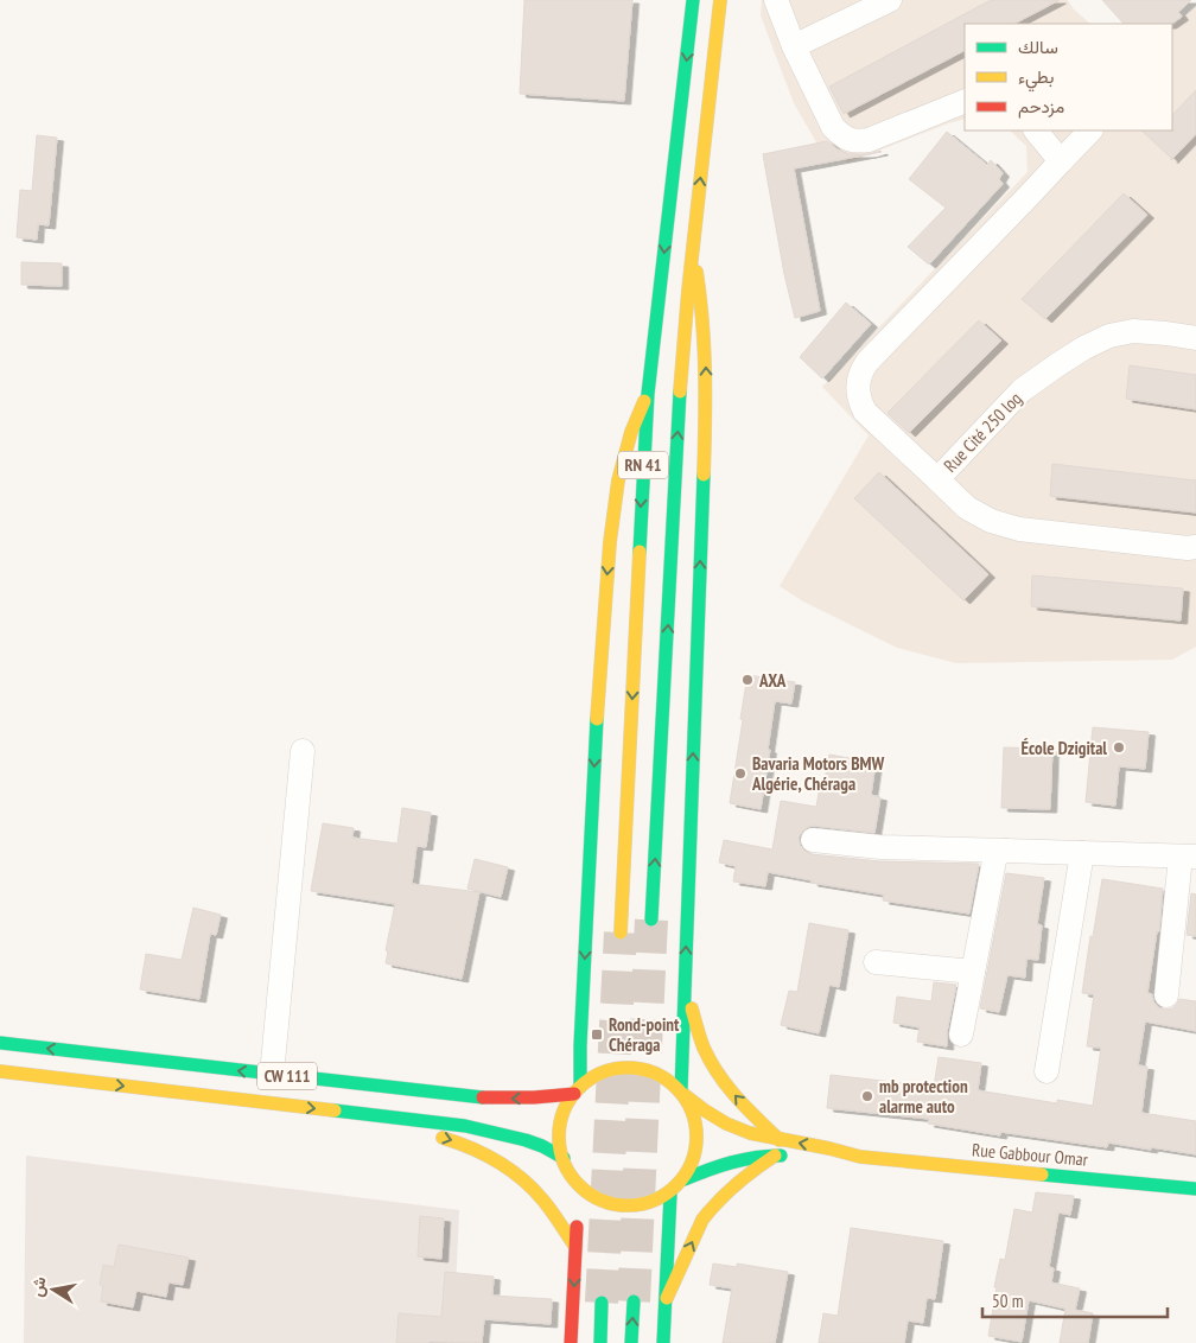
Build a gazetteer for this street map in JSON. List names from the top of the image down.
{
  "streets": {
    "main road": ["RN 41", "CW 111", "Rue Gabbour Omar"],
    "street": ["Rue Cité 250 log"]
  },
  "crossings": [
    ["CW 111", "Rue Gabbour Omar"]
  ],
  "places": {
    "other": [
      "AXA",
      "École Dzigital",
      "Bavaria Motors BMW Algérie, Chéraga",
      "mb protection alarme auto"
    ],
    "transit": ["Rond-point Chéraga"]
  },
  "legend": ["سالك", "بطيء", "مزدحم"],
  "scale_bar": "50 m",
  "north": "left"
}
